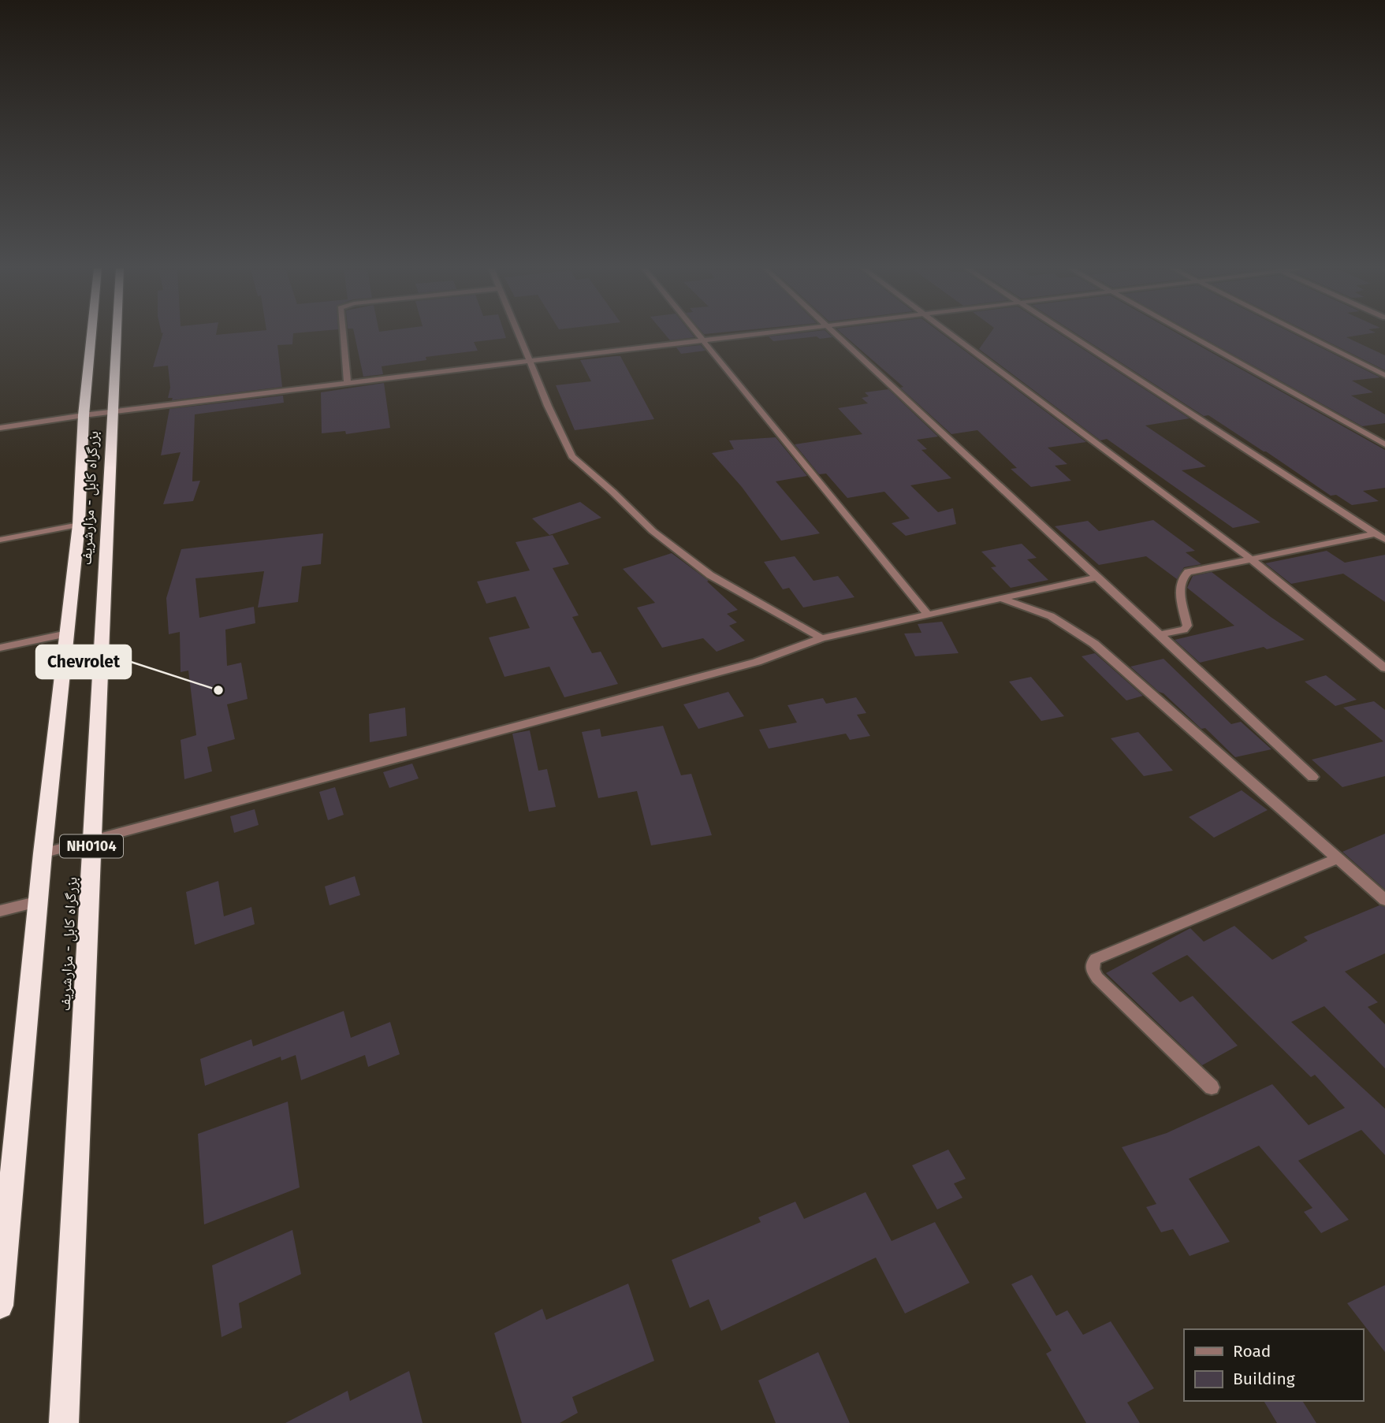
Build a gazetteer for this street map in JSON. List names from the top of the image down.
{
  "streets": {
    "highway": ["بزرگراه کابل - مزارشریف", "NH0104"]
  },
  "places": ["Chevrolet"],
  "legend": ["Road", "Building"]
}
